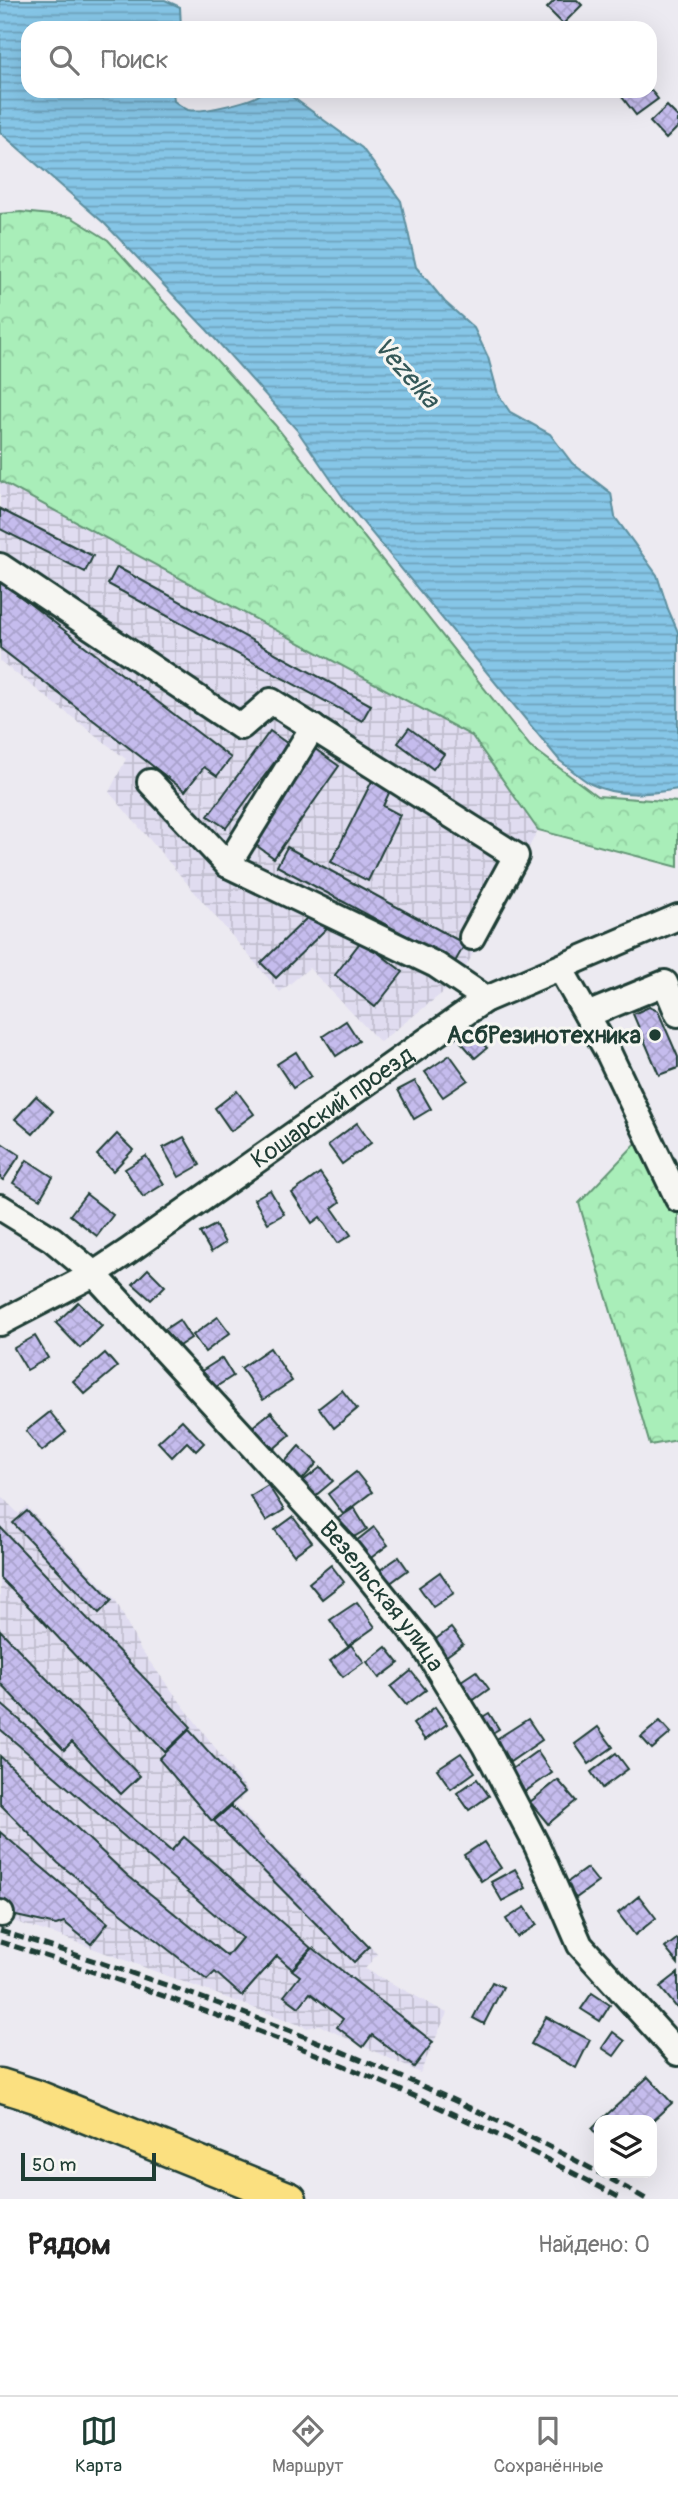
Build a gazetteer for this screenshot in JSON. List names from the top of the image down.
{
  "streets": {
    "street": ["Кошарский проезд", "Везельская улица"]
  },
  "crossings": [
    ["Кошарский проезд", "Везельская улица"]
  ],
  "water": ["Vezelka"],
  "places": ["АсбРезинотехника"],
  "scale_bar": "50 m",
  "page": {
    "search": "Поиск",
    "scale": "50 m",
    "heading": ["Рядом", "Найдено: 0"],
    "nav": ["Карта", "Маршрут", "Сохранённые"]
  }
}
